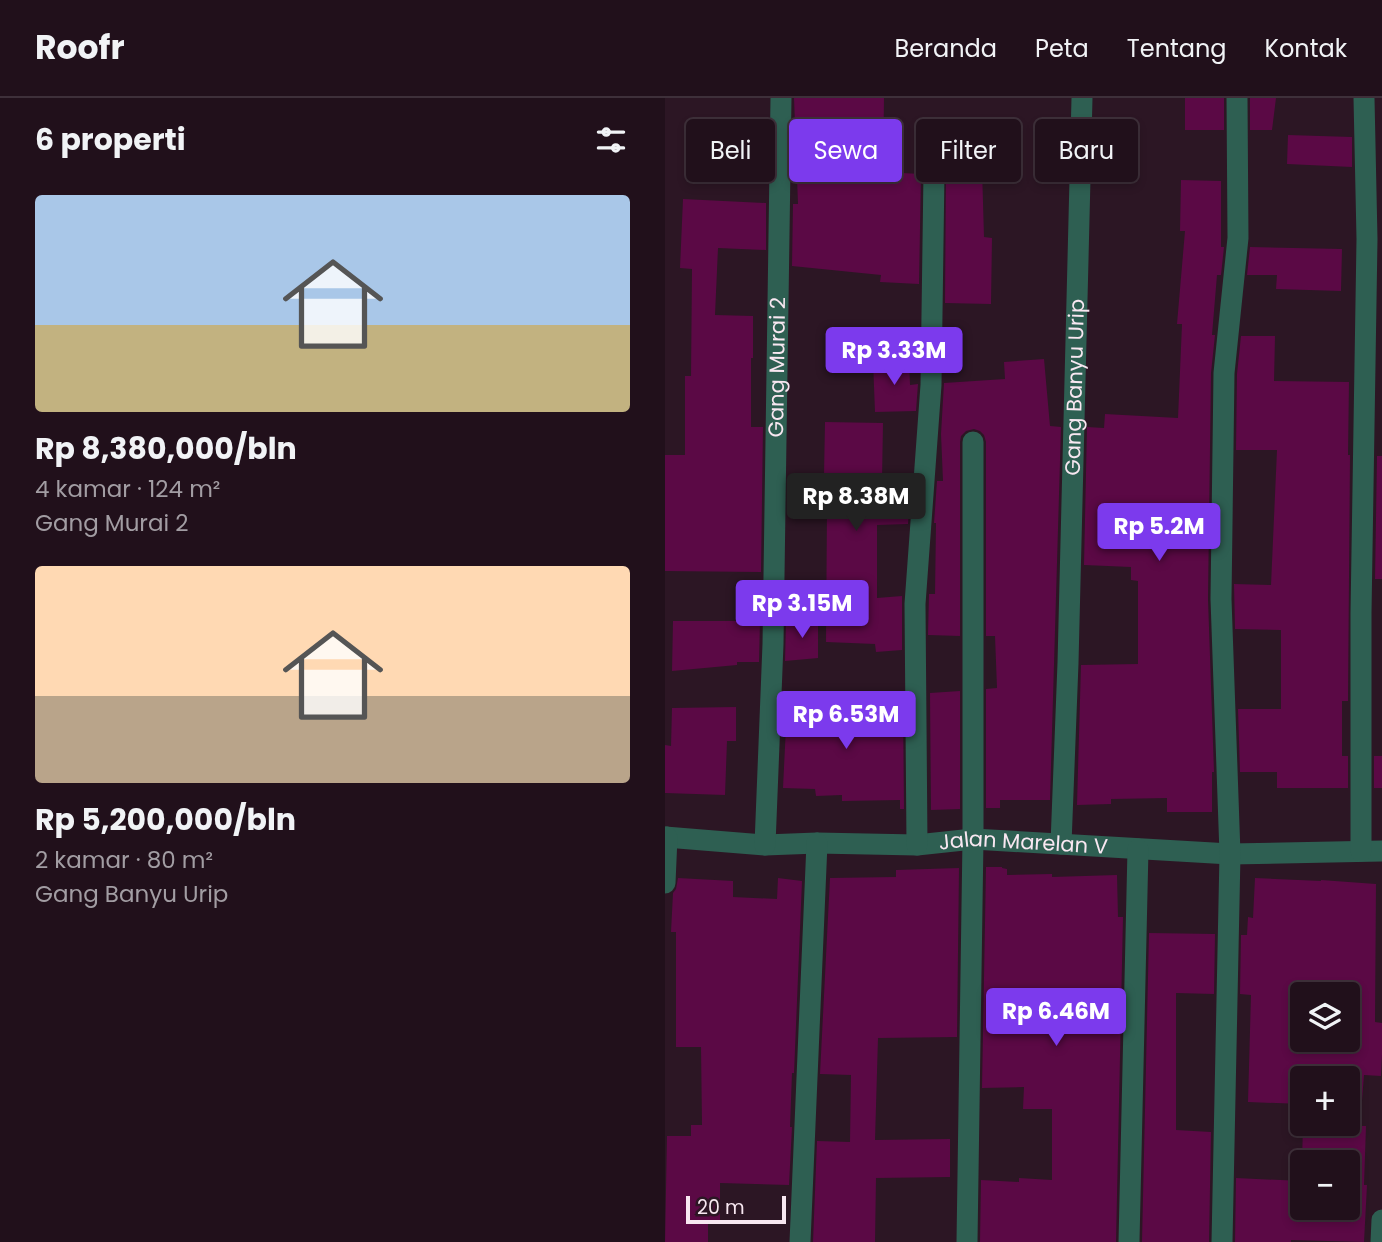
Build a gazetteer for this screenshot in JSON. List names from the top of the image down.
{
  "streets": {
    "street": ["Gang Murai 2", "Gang Banyu Urip", "Jalan Marelan V"]
  },
  "crossings": [
    ["Gang Murai 2", "Jalan Marelan V"],
    ["Gang Banyu Urip", "Jalan Marelan V"]
  ],
  "scale_bar": "20 m",
  "page": {
    "header": "Roofr",
    "nav": [
      "Beranda",
      "Peta",
      "Tentang",
      "Kontak"
    ],
    "heading": "6 properti",
    "chip": [
      "Beli",
      "Sewa",
      "Filter",
      "Baru"
    ],
    "list": [
      {
        "name": "Rp 8,380,000/bln",
        "note": "4 kamar · 124 m² · Gang Murai 2"
      },
      {
        "name": "Rp 5,200,000/bln",
        "note": "2 kamar · 80 m² · Gang Banyu Urip"
      }
    ],
    "price": [
      "Rp 3.33M",
      "Rp 8.38M",
      "Rp 5.2M",
      "Rp 3.15M",
      "Rp 6.53M",
      "Rp 6.46M"
    ],
    "map_buttons": ["+", "−"],
    "scale": "20 m"
  }
}
